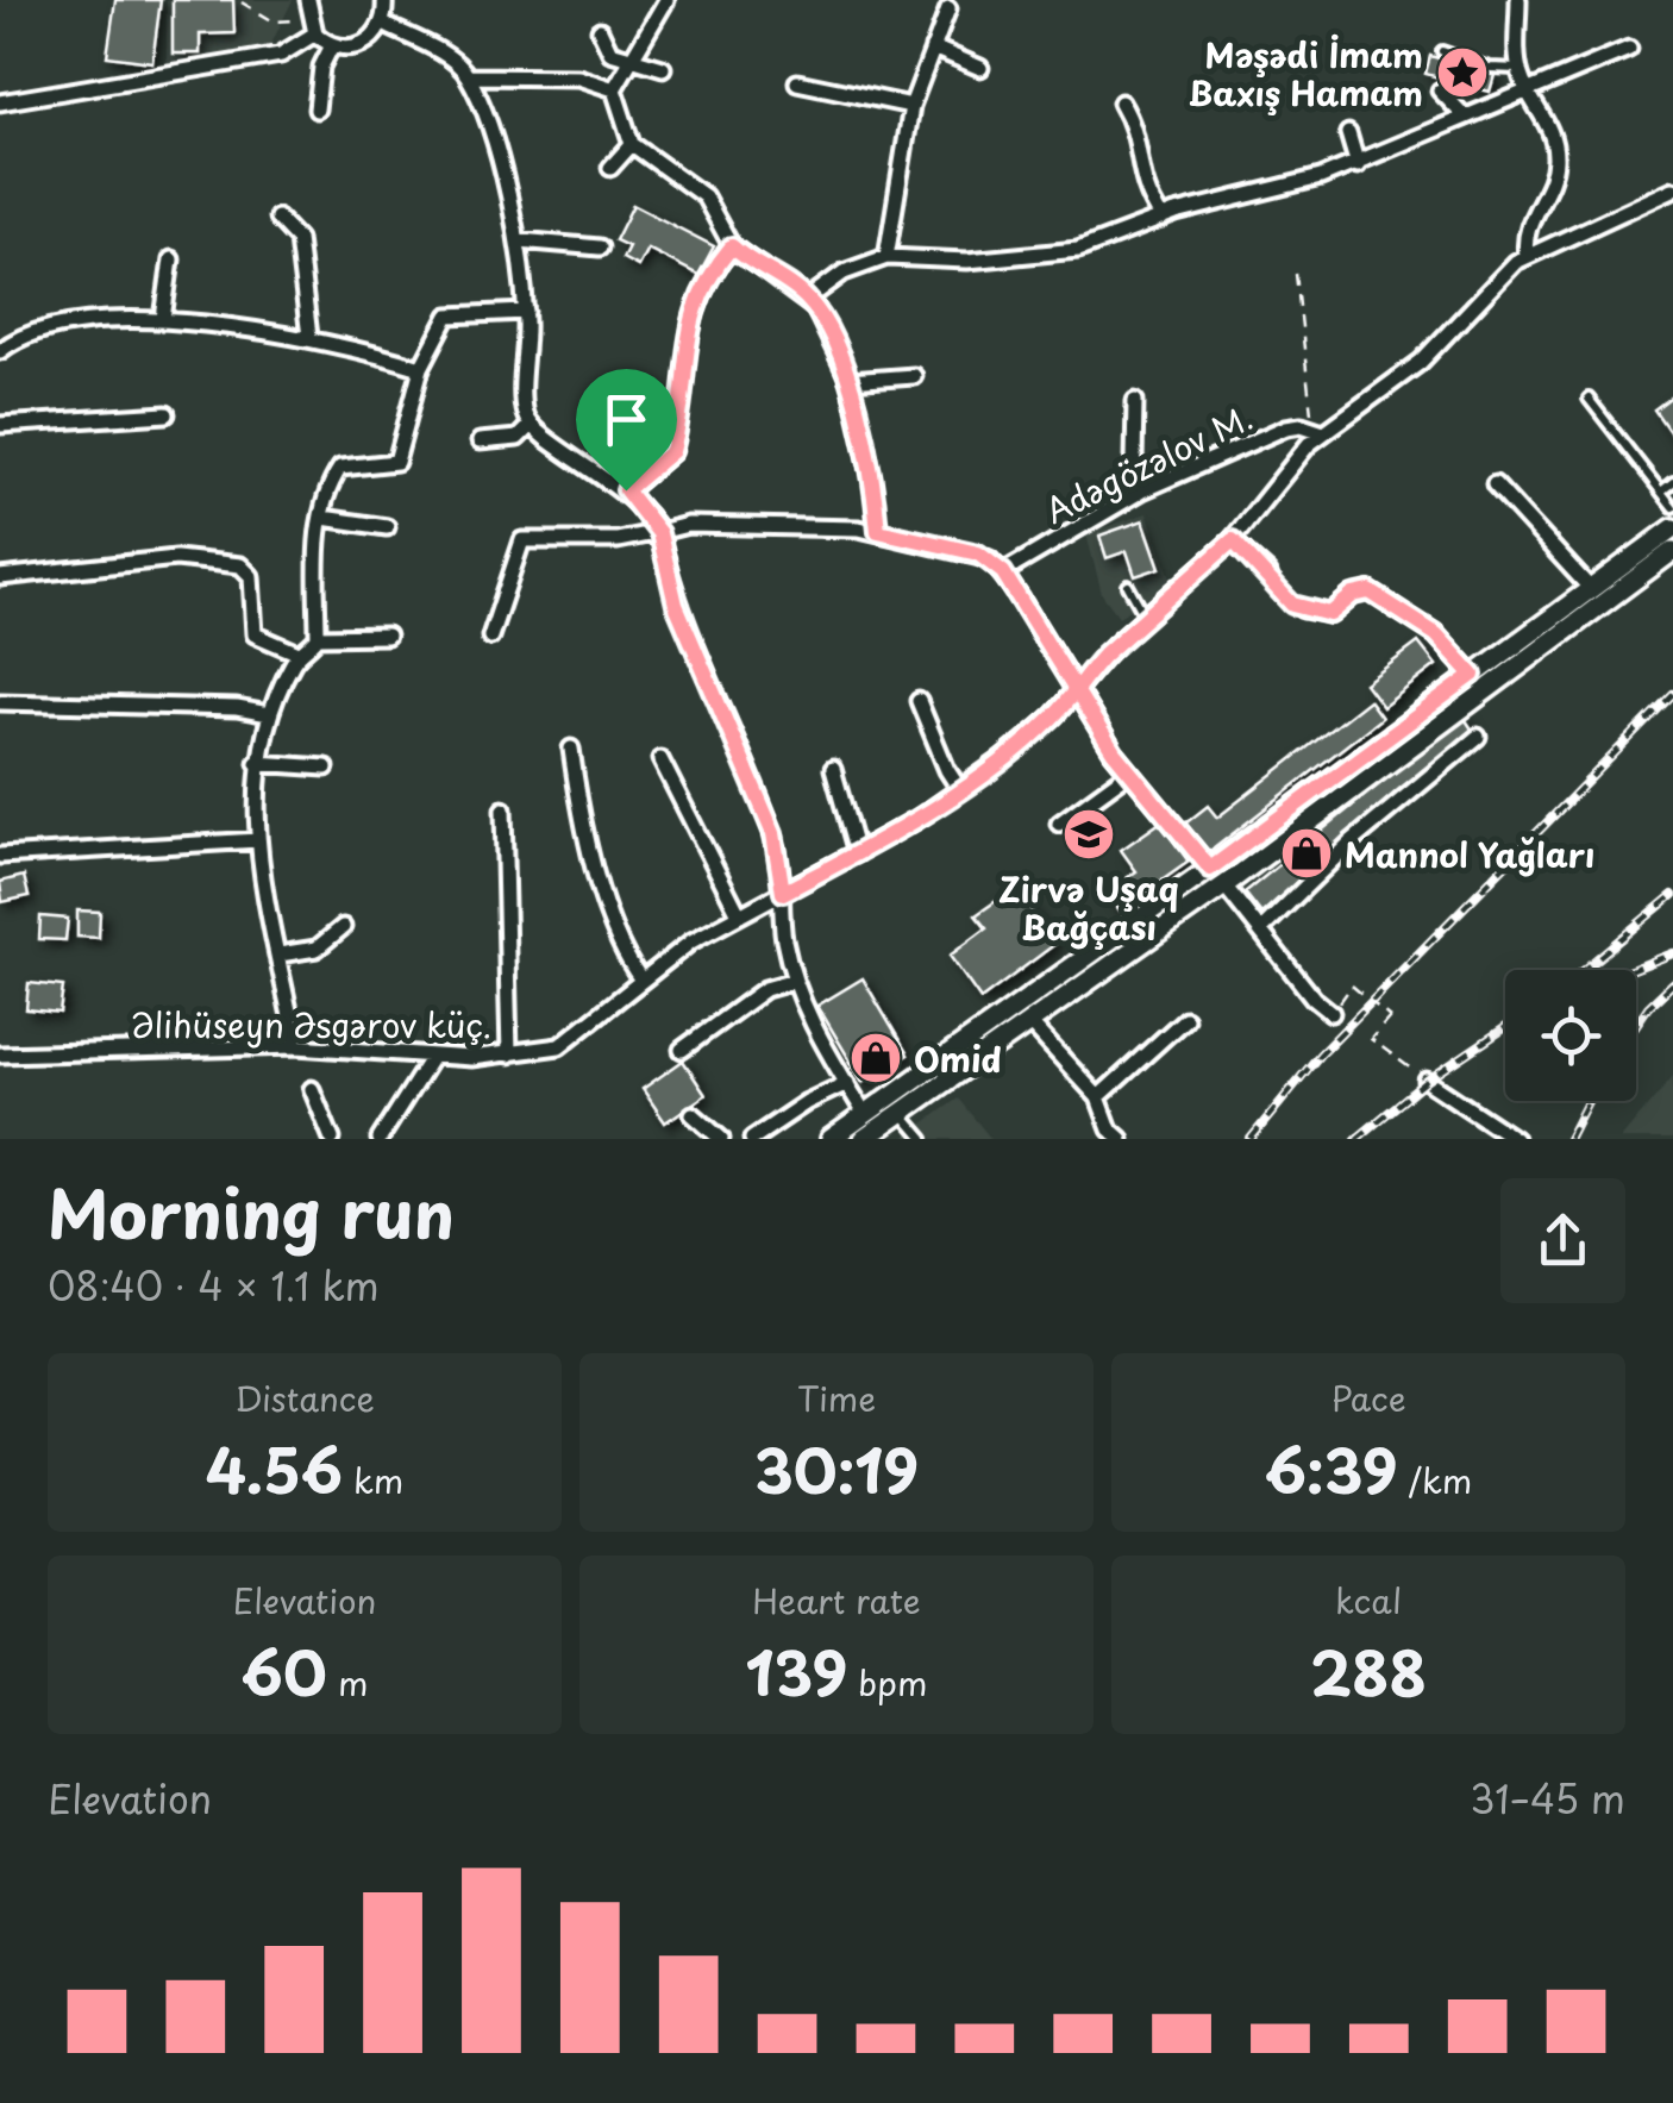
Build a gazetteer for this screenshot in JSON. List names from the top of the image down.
{
  "streets": {
    "street": ["Adəgözəlov M.", "Əlihüseyn Əsgərov küç."]
  },
  "crossings": [
    ["Adəgözəlov M.", "Əlihüseyn Əsgərov küç."]
  ],
  "places": {
    "place": ["Məşədi İmam Baxış Hamam"],
    "school or university": ["Zirvə Uşaq Bağçası"],
    "shop": ["Mannol Yağları", "Omid"]
  },
  "page": {
    "heading": ["Morning run", "08:40 · 4 × 1.1 km"],
    "stats": [
      ["Distance", "4.56 km"],
      ["Time", "30:19"],
      ["Pace", "6:39 /km"],
      ["Elevation", "60 m"],
      ["Heart rate", "139 bpm"],
      ["kcal", "288"]
    ],
    "chart": ["Elevation", "31–45 m"]
  }
}
